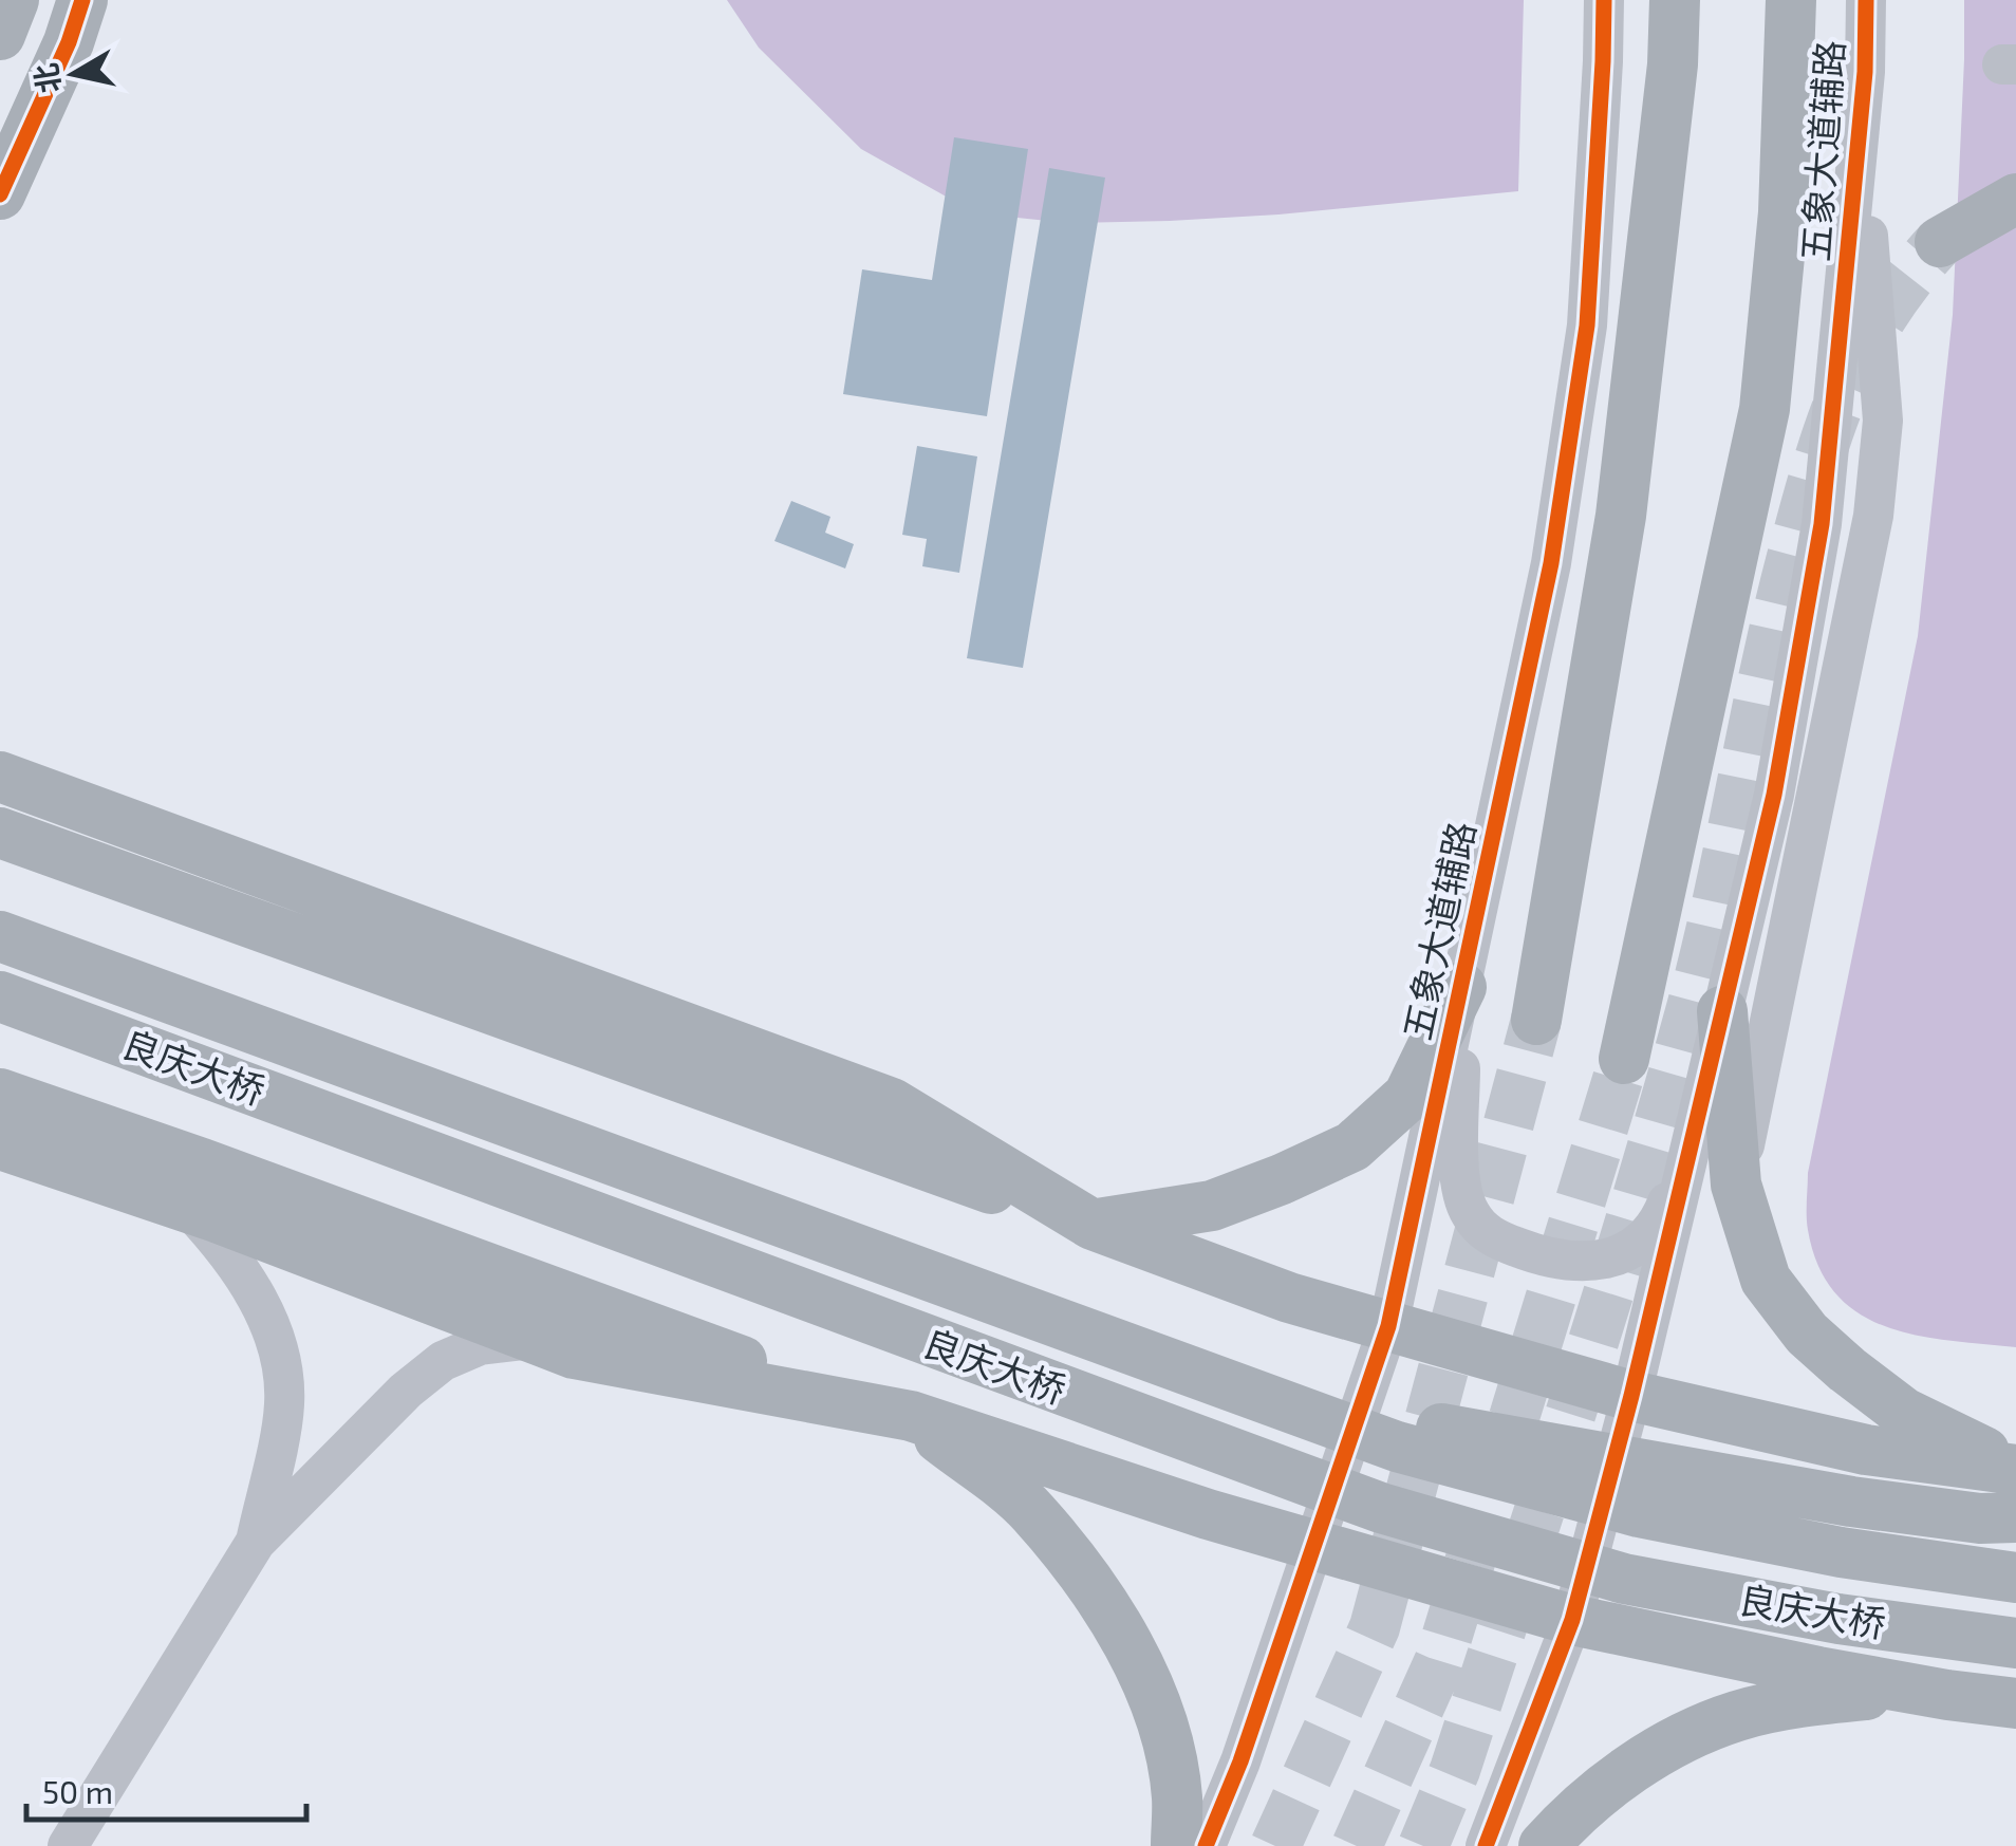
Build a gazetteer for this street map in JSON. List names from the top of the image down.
{
  "streets": {
    "main road": ["良庆大桥"],
    "street": ["五象大道辅路"]
  },
  "scale_bar": "50 m",
  "north": "left"
}
